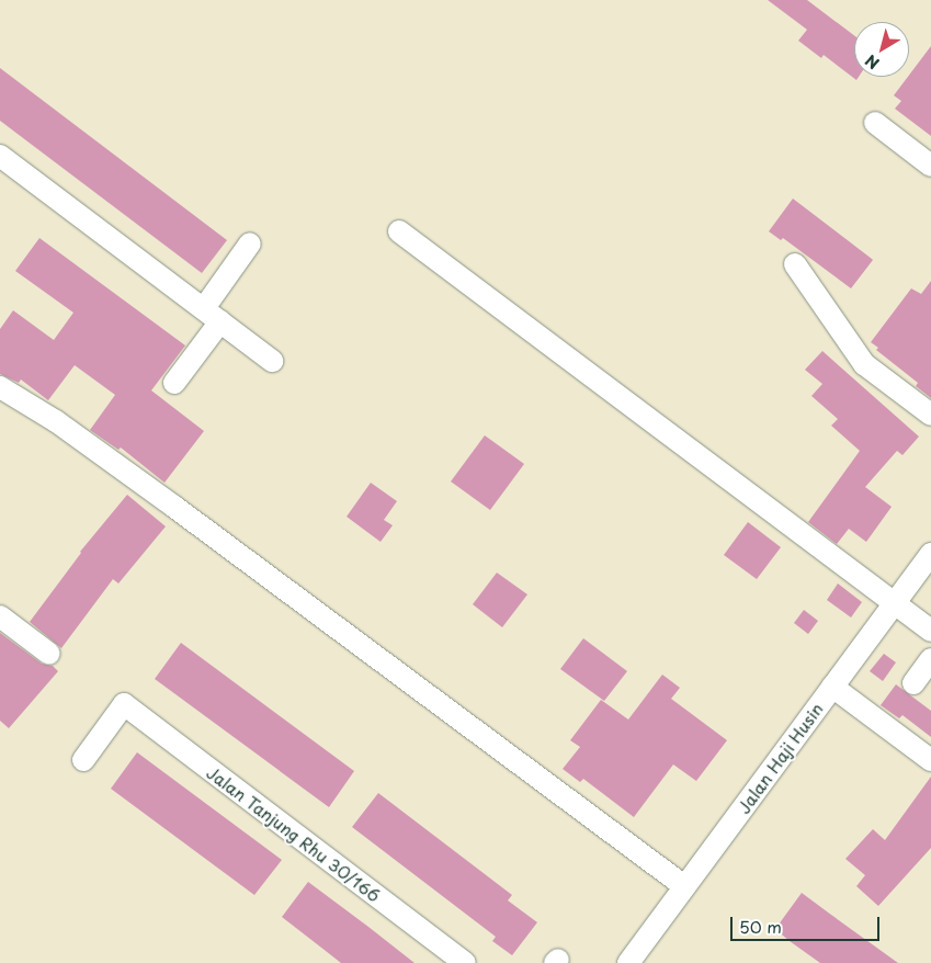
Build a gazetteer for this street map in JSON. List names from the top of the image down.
{
  "streets": {
    "street": ["Jalan Haji Husin", "Jalan Tanjung Rhu 30/166"]
  },
  "scale_bar": "50 m",
  "north": "bottom left"
}
